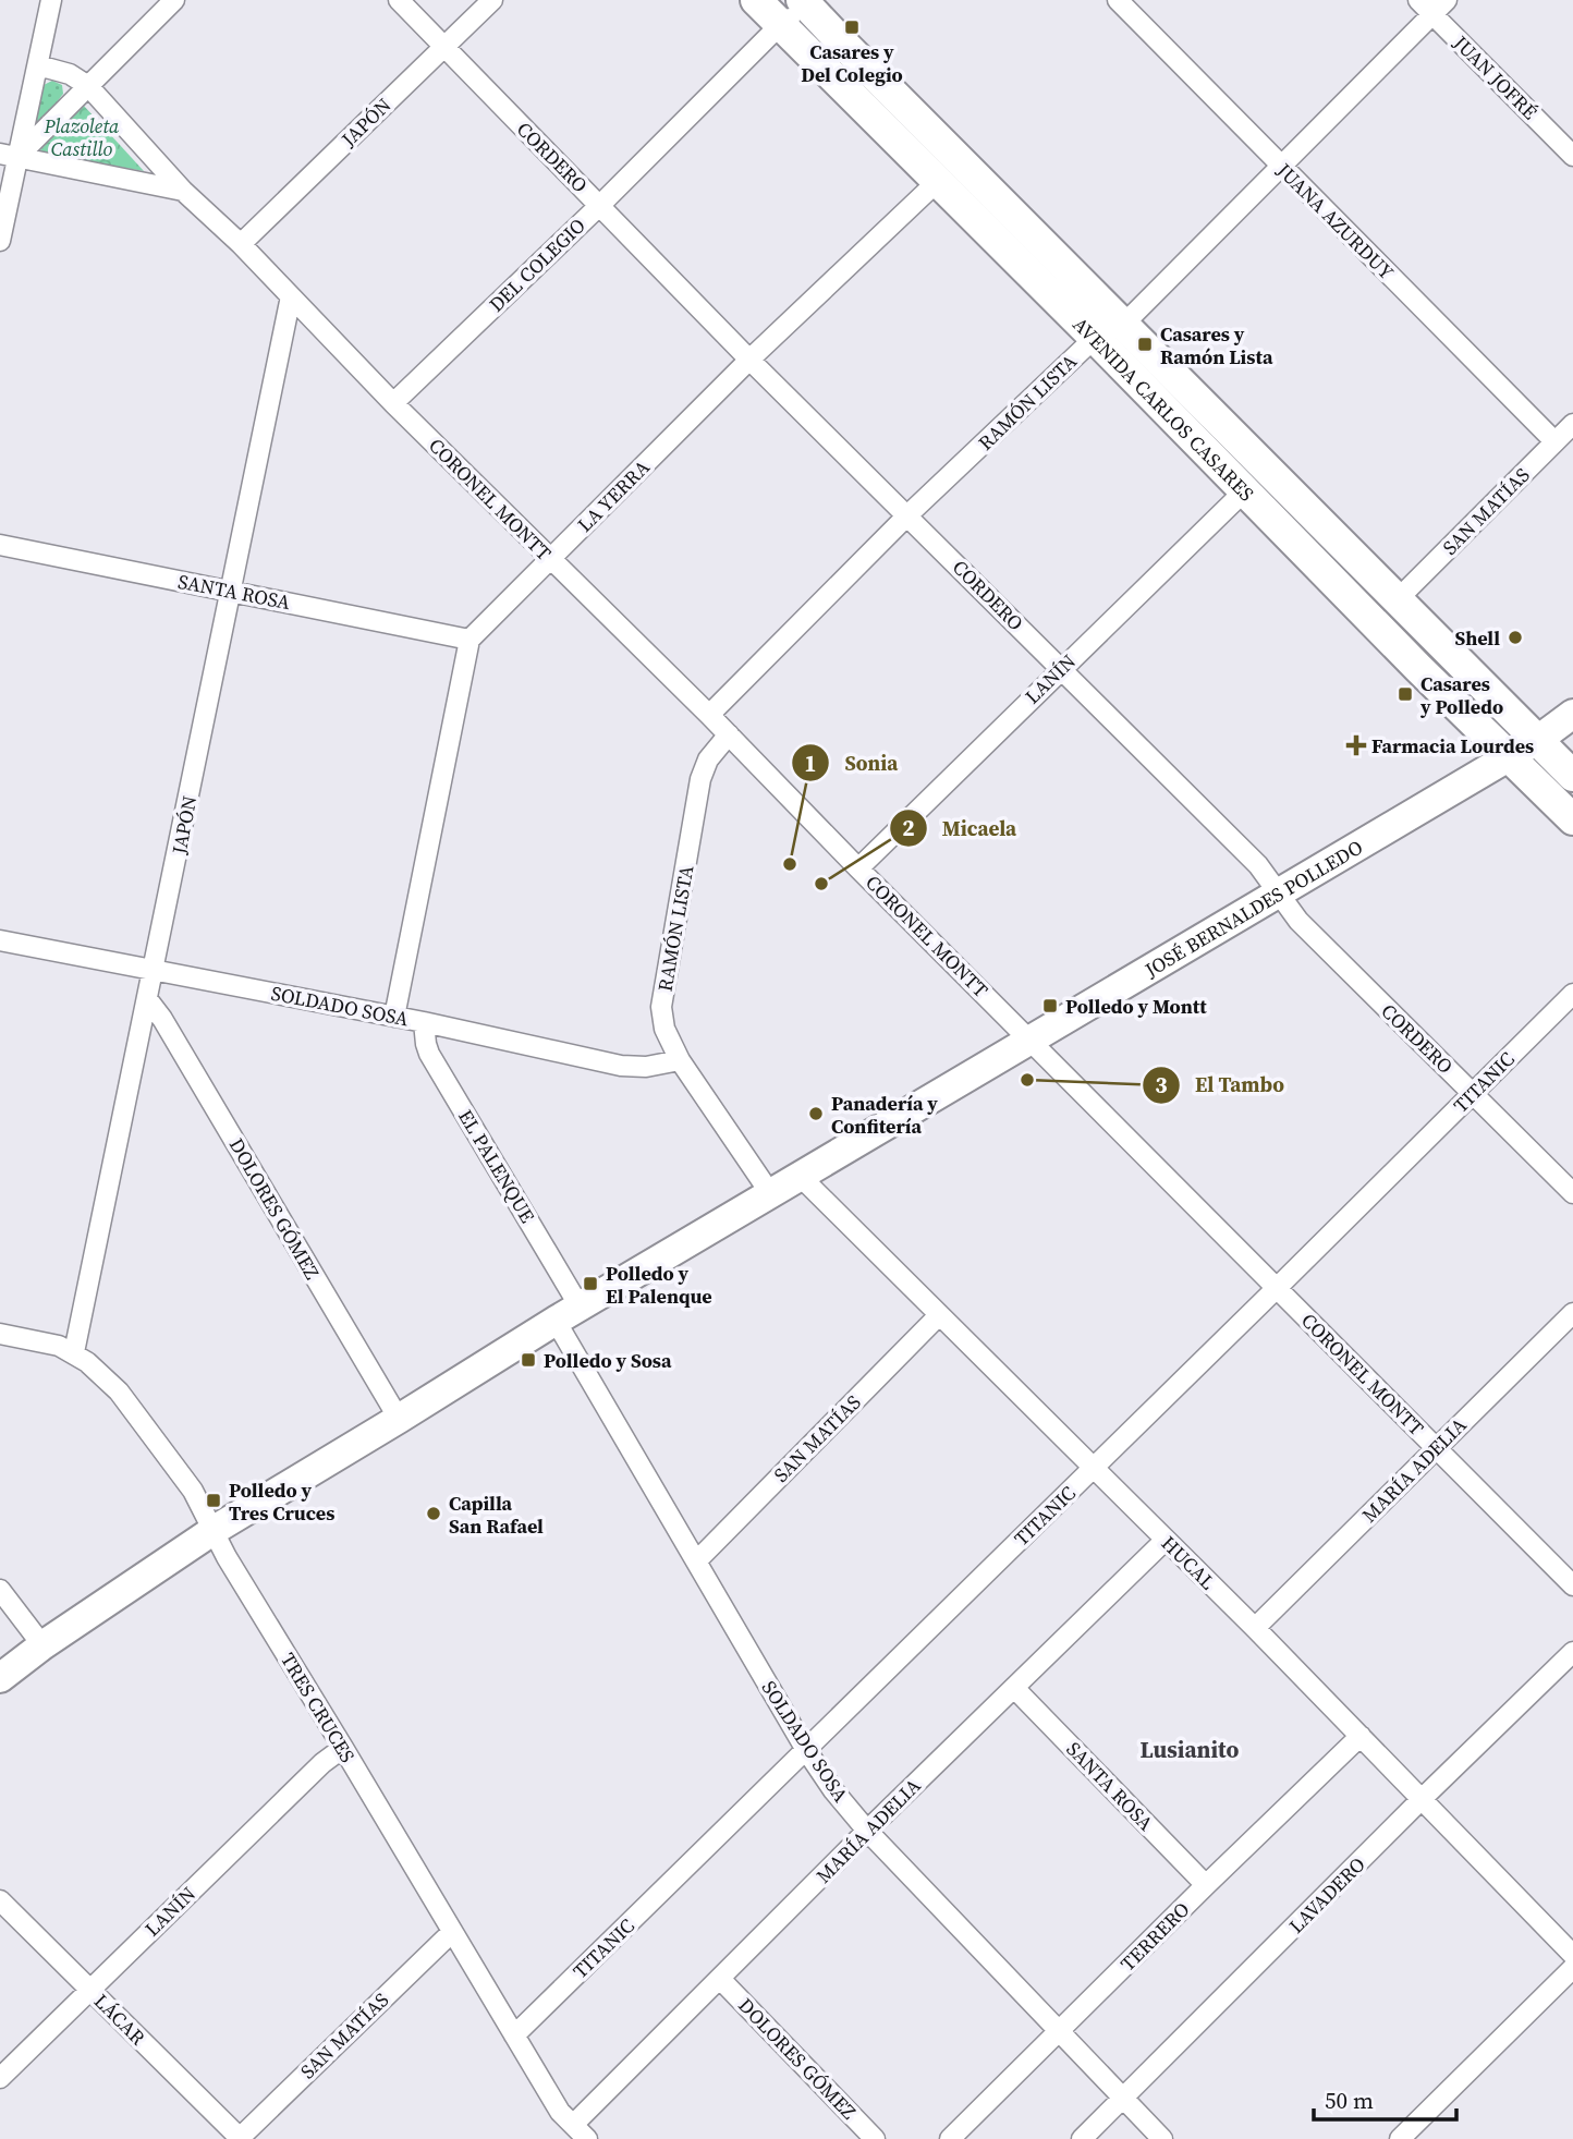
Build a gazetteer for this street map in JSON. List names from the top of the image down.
{
  "streets": {
    "main road": ["AVENIDA CARLOS CASARES", "JOSÉ BERNALDES POLLEDO"],
    "street": [
      "JUAN JOFRÉ",
      "JAPÓN",
      "CORDERO",
      "JUANA AZURDUY",
      "DEL COLEGIO",
      "RAMÓN LISTA",
      "LA YERRA",
      "CORONEL MONTT",
      "SAN MATÍAS",
      "SANTA ROSA",
      "LANÍN",
      "SOLDADO SOSA",
      "TITANIC",
      "EL PALENQUE",
      "DOLORES GÓMEZ",
      "MARÍA ADELIA",
      "HUCAL",
      "TRES CRUCES",
      "LAVADERO",
      "TERRERO",
      "LÁCAR"
    ]
  },
  "crossings": [
    ["JUAN JOFRÉ", "RAMÓN LISTA"],
    ["JAPÓN", "CORDERO"],
    ["JAPÓN", "CORONEL MONTT"],
    ["JAPÓN", "SANTA ROSA"],
    ["JAPÓN", "SOLDADO SOSA"],
    ["JAPÓN", "DOLORES GÓMEZ"],
    ["JAPÓN", "TRES CRUCES"],
    ["CORDERO", "DEL COLEGIO"],
    ["CORDERO", "RAMÓN LISTA"],
    ["CORDERO", "LA YERRA"],
    ["CORDERO", "LANÍN"],
    ["CORDERO", "JOSÉ BERNALDES POLLEDO"],
    ["CORDERO", "TITANIC"],
    ["JUANA AZURDUY", "RAMÓN LISTA"],
    ["JUANA AZURDUY", "SAN MATÍAS"],
    ["DEL COLEGIO", "AVENIDA CARLOS CASARES"],
    ["DEL COLEGIO", "CORONEL MONTT"],
    ["RAMÓN LISTA", "AVENIDA CARLOS CASARES"],
    ["RAMÓN LISTA", "CORONEL MONTT"],
    ["RAMÓN LISTA", "JOSÉ BERNALDES POLLEDO"],
    ["RAMÓN LISTA", "SOLDADO SOSA"],
    ["AVENIDA CARLOS CASARES", "LA YERRA"],
    ["AVENIDA CARLOS CASARES", "SAN MATÍAS"],
    ["AVENIDA CARLOS CASARES", "LANÍN"],
    ["AVENIDA CARLOS CASARES", "JOSÉ BERNALDES POLLEDO"],
    ["LA YERRA", "CORONEL MONTT"],
    ["LA YERRA", "SANTA ROSA"],
    ["CORONEL MONTT", "LANÍN"],
    ["CORONEL MONTT", "JOSÉ BERNALDES POLLEDO"],
    ["CORONEL MONTT", "TITANIC"],
    ["CORONEL MONTT", "MARÍA ADELIA"],
    ["SAN MATÍAS", "SOLDADO SOSA"],
    ["SAN MATÍAS", "HUCAL"],
    ["SAN MATÍAS", "TRES CRUCES"],
    ["SAN MATÍAS", "LÁCAR"],
    ["SANTA ROSA", "MARÍA ADELIA"],
    ["SANTA ROSA", "TERRERO"],
    ["LANÍN", "TRES CRUCES"],
    ["LANÍN", "LÁCAR"],
    ["JOSÉ BERNALDES POLLEDO", "SOLDADO SOSA"],
    ["JOSÉ BERNALDES POLLEDO", "EL PALENQUE"],
    ["JOSÉ BERNALDES POLLEDO", "DOLORES GÓMEZ"],
    ["JOSÉ BERNALDES POLLEDO", "HUCAL"],
    ["JOSÉ BERNALDES POLLEDO", "TRES CRUCES"],
    ["SOLDADO SOSA", "TITANIC"],
    ["SOLDADO SOSA", "EL PALENQUE"],
    ["SOLDADO SOSA", "MARÍA ADELIA"],
    ["SOLDADO SOSA", "LAVADERO"],
    ["SOLDADO SOSA", "TERRERO"],
    ["TITANIC", "HUCAL"],
    ["TITANIC", "TRES CRUCES"],
    ["DOLORES GÓMEZ", "MARÍA ADELIA"],
    ["MARÍA ADELIA", "HUCAL"],
    ["MARÍA ADELIA", "TRES CRUCES"],
    ["HUCAL", "LAVADERO"],
    ["HUCAL", "TERRERO"]
  ],
  "districts": ["Lusianito"],
  "parks": ["Plazoleta Castillo"],
  "places": {
    "transit": [
      "Casares y Del Colegio",
      "Casares y Ramón Lista",
      "Casares y Polledo",
      "Polledo y Montt",
      "Polledo y El Palenque",
      "Polledo y Sosa",
      "Polledo y Tres Cruces"
    ],
    "other": [
      "Shell",
      "Sonia",
      "Micaela",
      "El Tambo",
      "Panadería y Confitería",
      "Capilla San Rafael"
    ],
    "health": ["Farmacia Lourdes"]
  },
  "scale_bar": "50 m"
}
